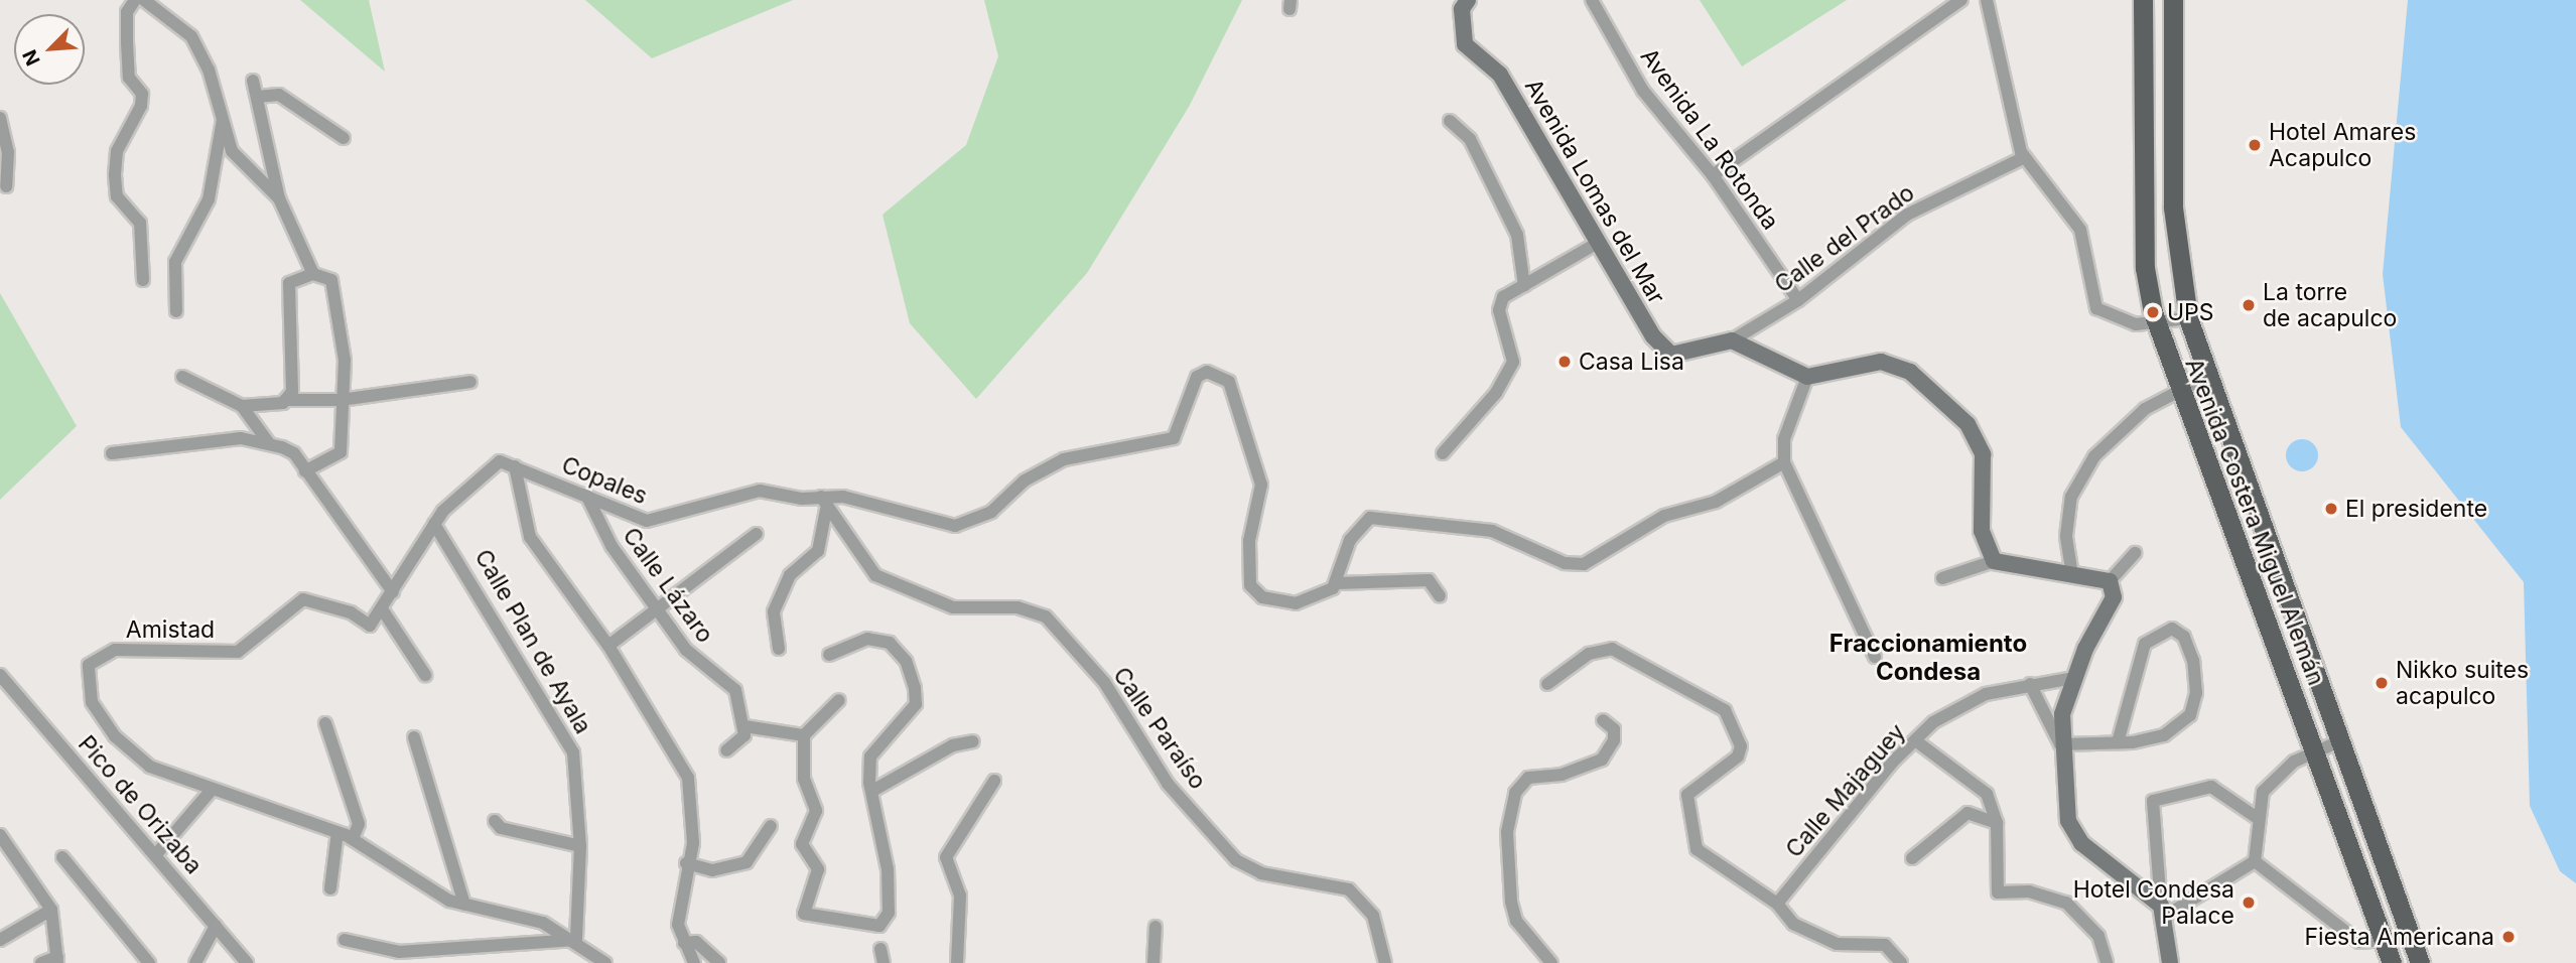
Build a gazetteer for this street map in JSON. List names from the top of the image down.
{
  "streets": {
    "main road": ["Avenida Lomas del Mar", "Avenida Costera Miguel Alemán"],
    "street": [
      "Avenida La Rotonda",
      "Calle del Prado",
      "Copales",
      "Calle Lázaro",
      "Amistad",
      "Calle Plan de Ayala",
      "Calle Paraíso",
      "Calle Majaguey",
      "Pico de Orizaba"
    ]
  },
  "crossings": [
    ["Avenida La Rotonda", "Calle del Prado"],
    ["Avenida Lomas del Mar", "Calle del Prado"],
    ["Copales", "Calle Lázaro"]
  ],
  "districts": ["Fraccionamiento Condesa"],
  "places": [
    "Hotel Amares Acapulco",
    "La torre de acapulco",
    "UPS",
    "Casa Lisa",
    "El presidente",
    "Nikko suites acapulco",
    "Hotel Condesa Palace",
    "Fiesta Americana"
  ],
  "north": "bottom left"
}
